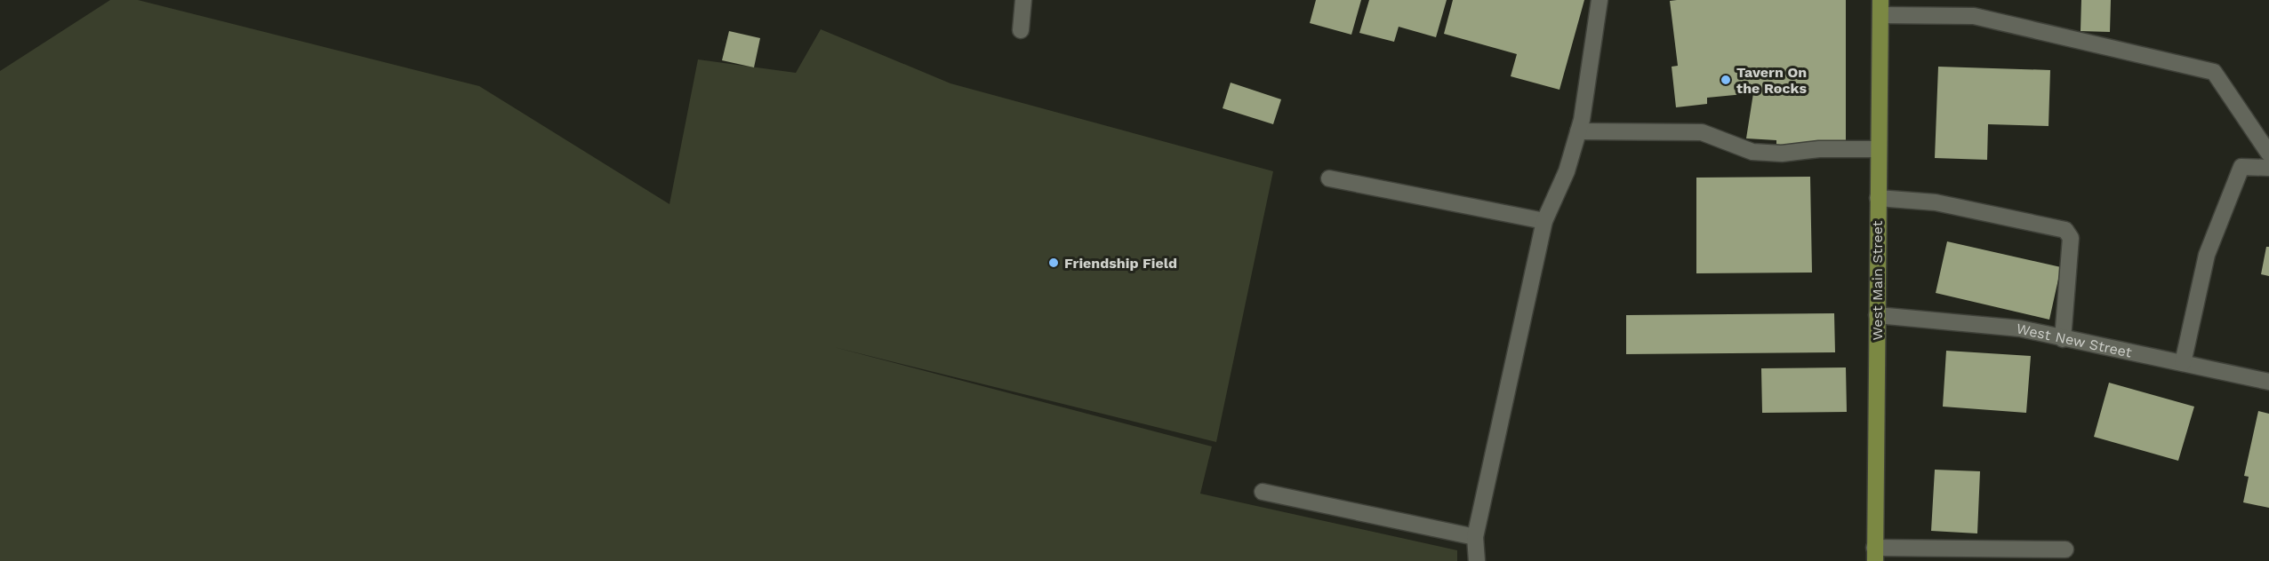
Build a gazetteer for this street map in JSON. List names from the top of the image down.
{
  "streets": {
    "main road": ["West Main Street"],
    "street": ["West New Street"]
  },
  "crossings": [
    ["West Main Street", "West New Street"]
  ],
  "places": ["Tavern On the Rocks", "Friendship Field"]
}
